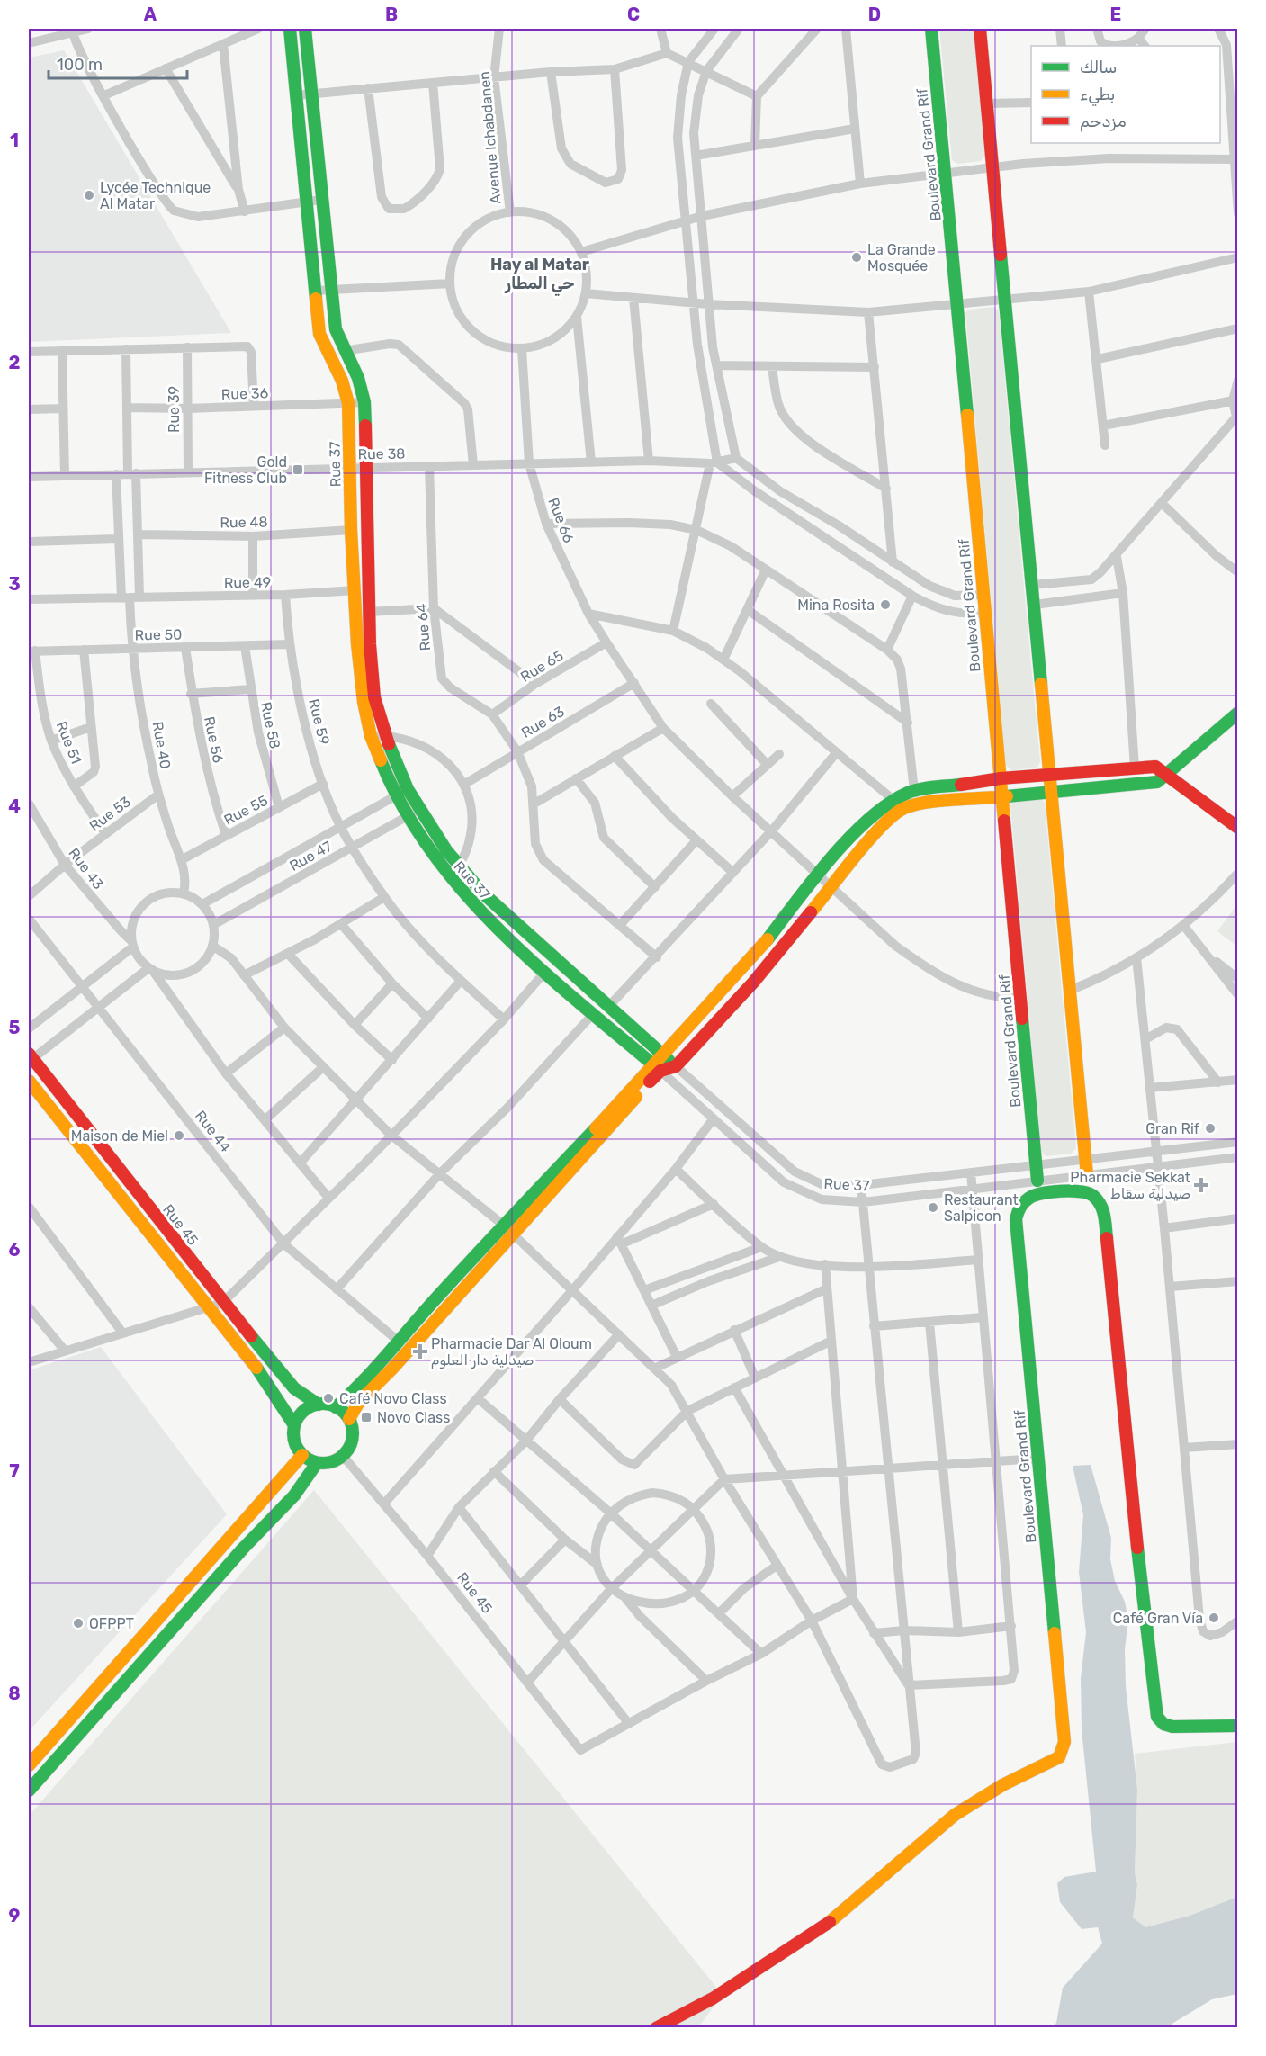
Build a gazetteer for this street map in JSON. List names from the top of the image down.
{
  "streets": {
    "street": [
      "Avenue Ichabdanen",
      "Boulevard Grand Rif",
      "Rue 36",
      "Rue 39",
      "Rue 38",
      "Rue 37",
      "Rue 66",
      "Rue 48",
      "Rue 49",
      "Rue 64",
      "Rue 50",
      "Rue 65",
      "Rue 59",
      "Rue 63",
      "Rue 58",
      "Rue 56",
      "Rue 51",
      "Rue 40",
      "Rue 55",
      "Rue 53",
      "Rue 47",
      "Rue 43",
      "Rue 44",
      "Rue 45"
    ]
  },
  "crossings": [
    ["Avenue Ichabdanen", "Rue 66"],
    ["Boulevard Grand Rif", "Rue 37"],
    ["Boulevard Grand Rif", "Rue 66"],
    ["Rue 36", "Rue 39"],
    ["Rue 36", "Rue 37"],
    ["Rue 36", "Rue 40"],
    ["Rue 39", "Rue 38"],
    ["Rue 38", "Rue 37"],
    ["Rue 38", "Rue 66"],
    ["Rue 38", "Rue 64"],
    ["Rue 38", "Rue 40"],
    ["Rue 37", "Rue 48"],
    ["Rue 37", "Rue 49"],
    ["Rue 37", "Rue 47"],
    ["Rue 66", "Rue 65"],
    ["Rue 66", "Rue 63"],
    ["Rue 48", "Rue 40"],
    ["Rue 49", "Rue 59"],
    ["Rue 49", "Rue 40"],
    ["Rue 64", "Rue 65"],
    ["Rue 64", "Rue 63"],
    ["Rue 50", "Rue 59"],
    ["Rue 50", "Rue 58"],
    ["Rue 50", "Rue 56"],
    ["Rue 50", "Rue 51"],
    ["Rue 50", "Rue 40"],
    ["Rue 59", "Rue 55"],
    ["Rue 59", "Rue 47"],
    ["Rue 58", "Rue 55"],
    ["Rue 56", "Rue 55"],
    ["Rue 51", "Rue 53"],
    ["Rue 40", "Rue 55"],
    ["Rue 40", "Rue 53"],
    ["Rue 40", "Rue 47"],
    ["Rue 40", "Rue 43"],
    ["Rue 53", "Rue 43"],
    ["Rue 47", "Rue 43"]
  ],
  "districts": ["Hay al Matar حي المطار"],
  "places": {
    "other": [
      "Lycée Technique Al Matar",
      "La Grande Mosquée",
      "Mina Rosita",
      "Gran Rif",
      "Maison de Miel",
      "Restaurant Salpicon",
      "Café Novo Class",
      "Café Gran Vía",
      "OFPPT"
    ],
    "transit": ["Gold Fitness Club", "Novo Class"],
    "health": ["Pharmacie Sekkat صيدلية سقاط", "Pharmacie Dar Al Oloum صيدلية دار العلوم"]
  },
  "legend": ["سالك", "بطيء", "مزدحم"],
  "scale_bar": "100 m",
  "grid": {
    "columns": [
      "A",
      "B",
      "C",
      "D",
      "E"
    ],
    "rows": [
      "1",
      "2",
      "3",
      "4",
      "5",
      "6",
      "7",
      "8",
      "9"
    ]
  }
}
